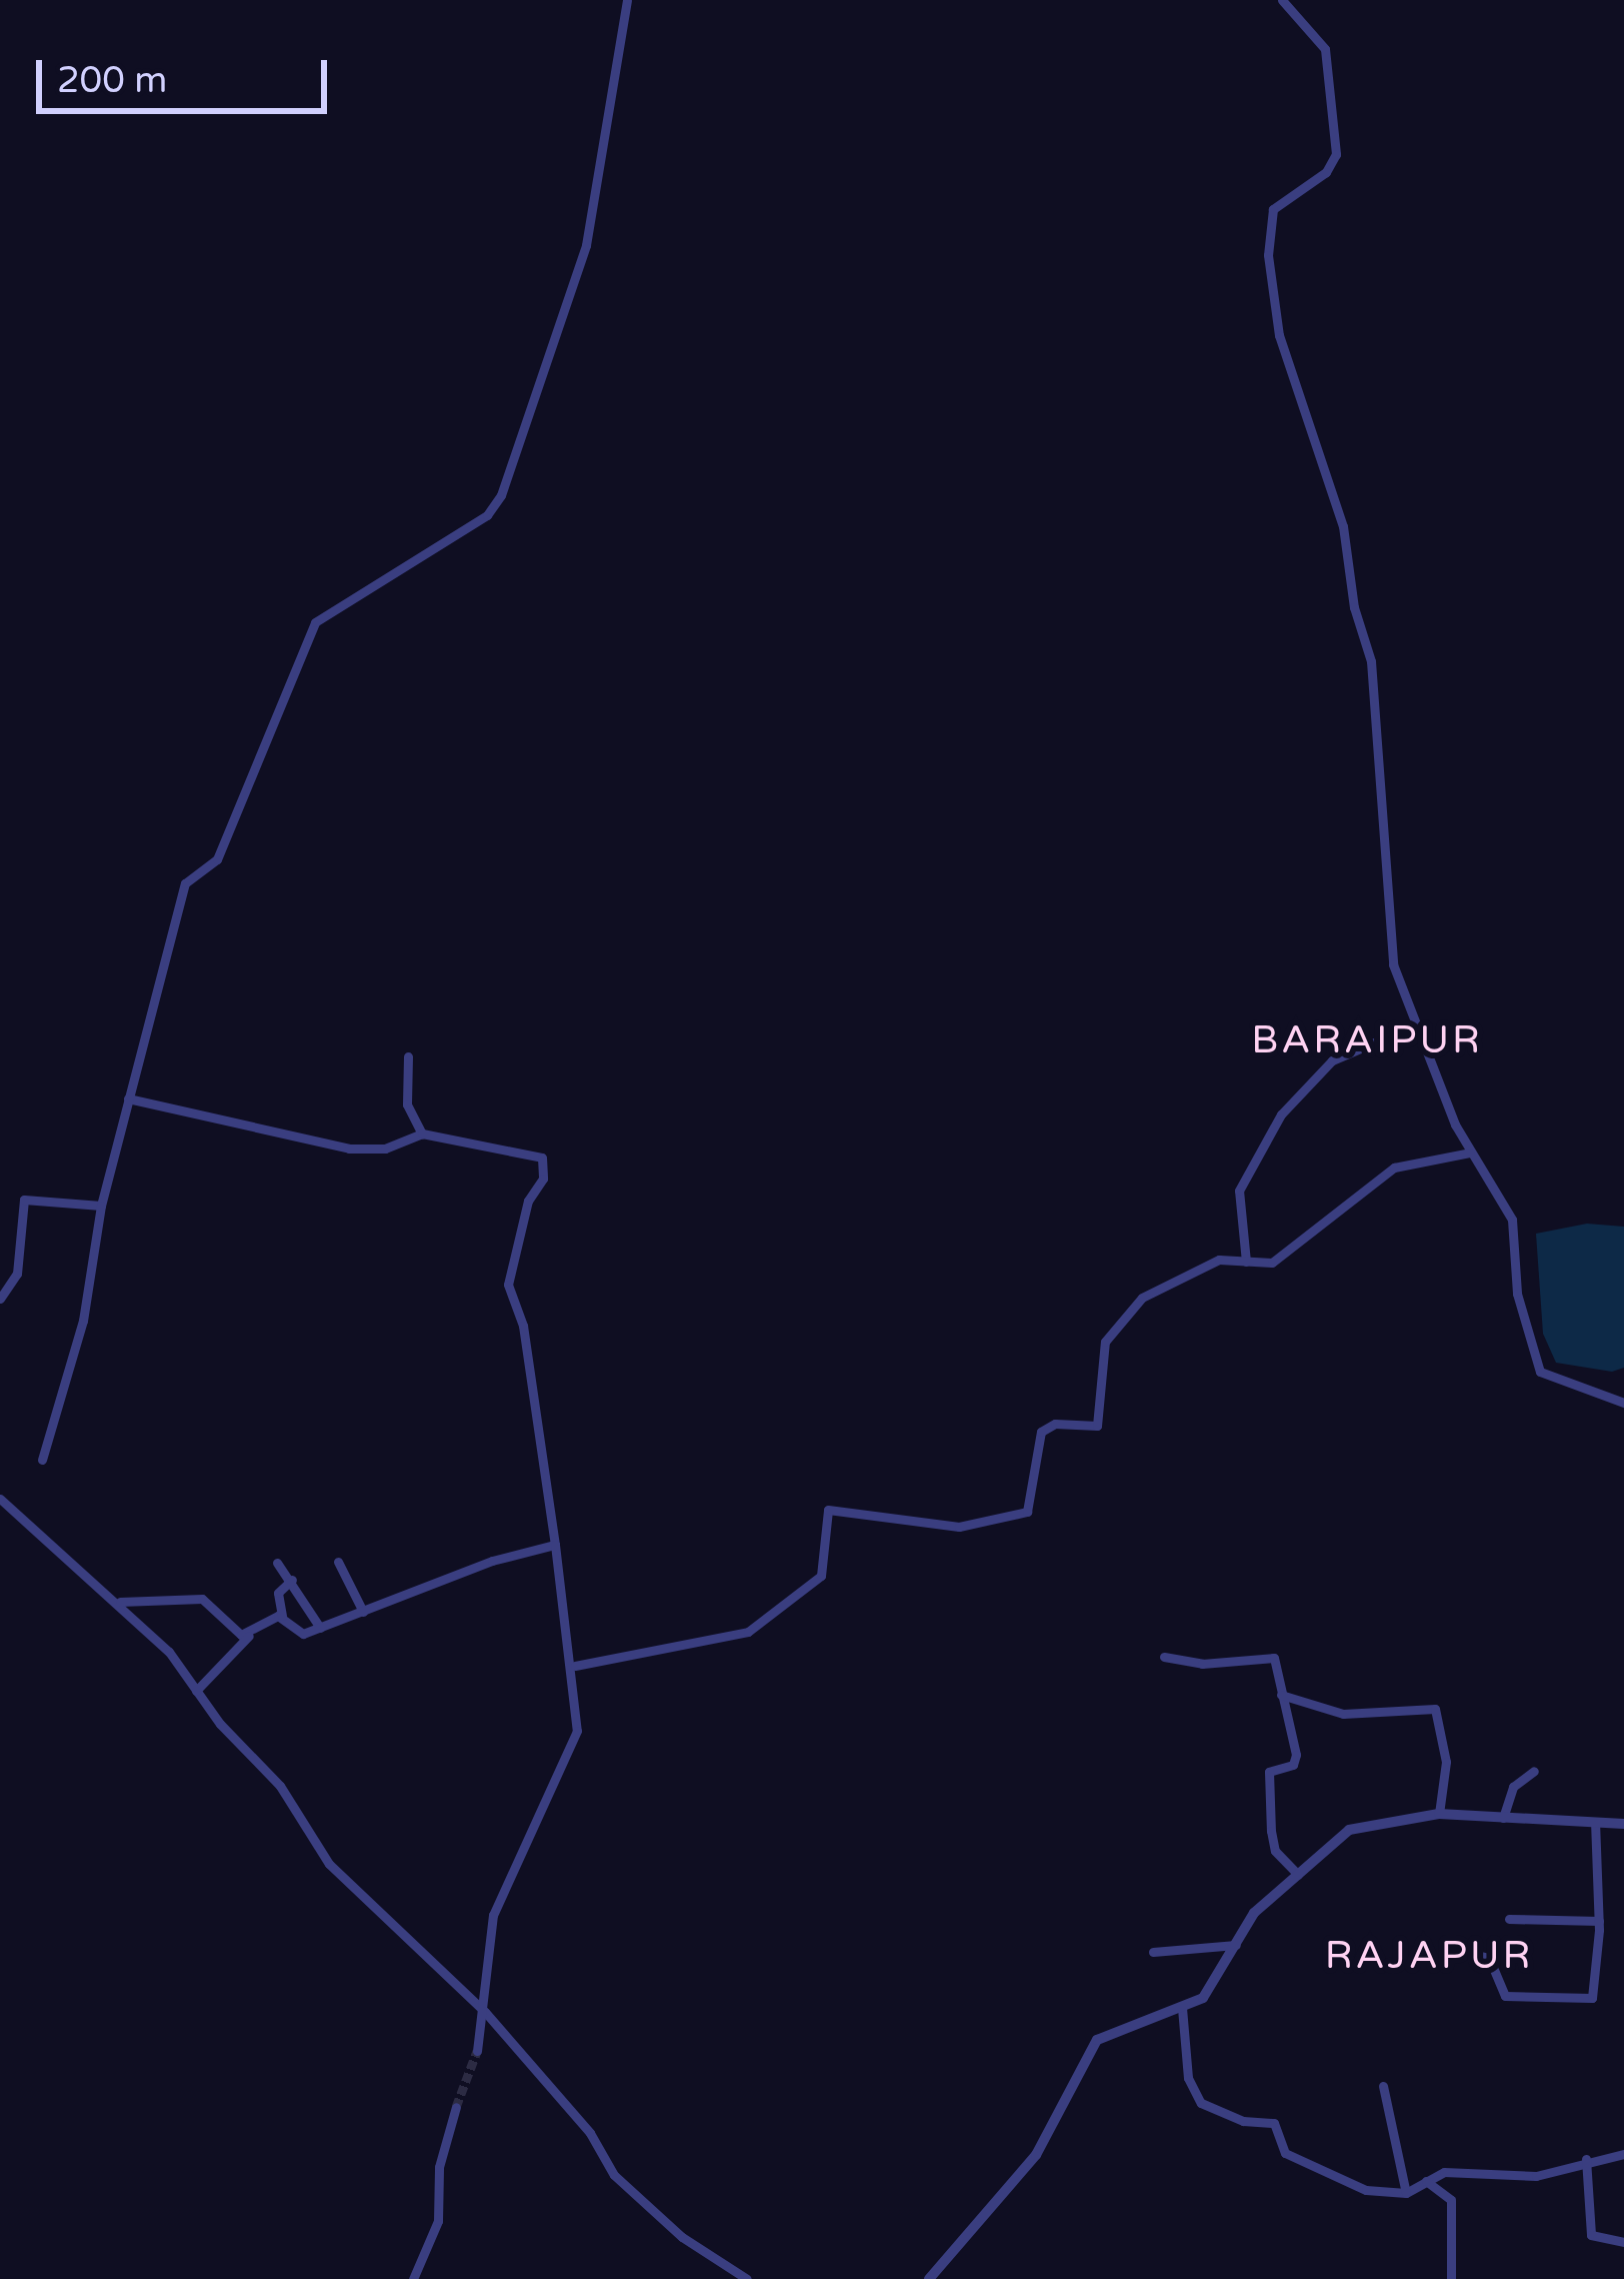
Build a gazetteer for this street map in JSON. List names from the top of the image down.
{
  "districts": ["BARAIPUR", "RAJAPUR"],
  "scale_bar": "200 m"
}
